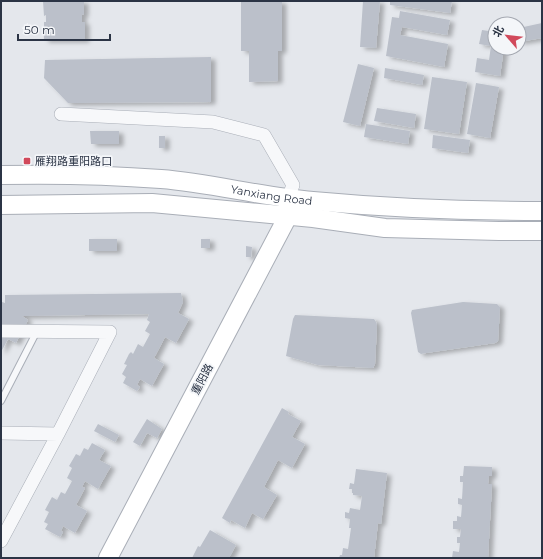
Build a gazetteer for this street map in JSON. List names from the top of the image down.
{
  "streets": {
    "main road": ["Yanxiang Road", "重阳路"]
  },
  "crossings": [
    ["Yanxiang Road", "重阳路"]
  ],
  "places": {
    "transit": ["雁翔路重阳路口"]
  },
  "scale_bar": "50 m",
  "north": "top left"
}
